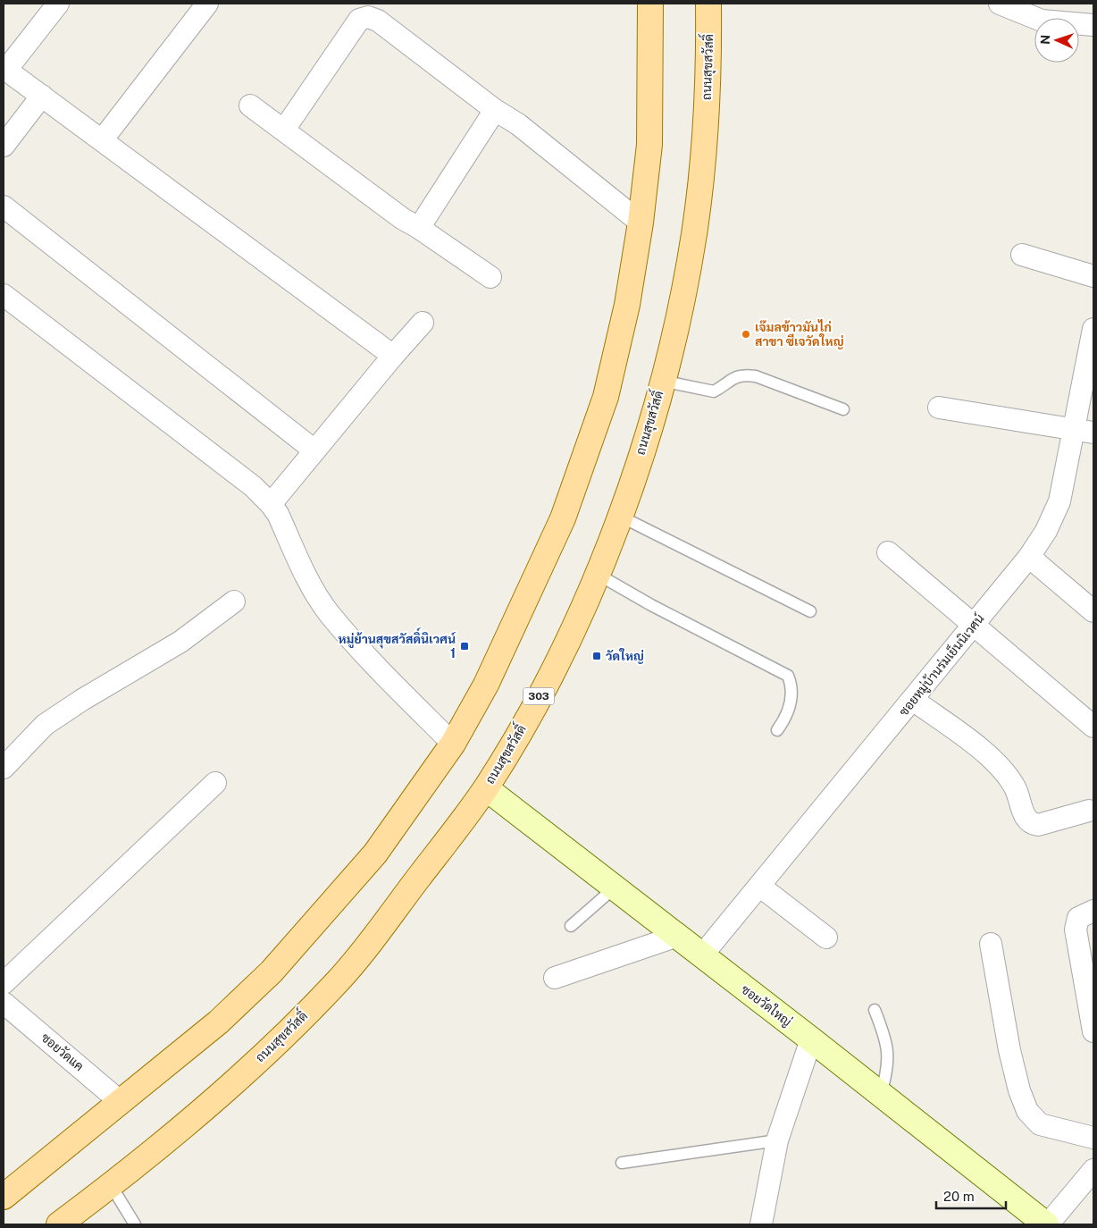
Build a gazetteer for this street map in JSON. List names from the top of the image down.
{
  "streets": {
    "main road": ["ถนนสุขสวัสดิ์", "303"],
    "street": ["ซอยหมู่บ้านร่มเย็นนิเวศน์", "ซอยวัดใหญ่", "ซอยวัดแค"]
  },
  "crossings": [
    ["ถนนสุขสวัสดิ์", "ซอยวัดใหญ่"],
    ["ซอยหมู่บ้านร่มเย็นนิเวศน์", "ซอยวัดใหญ่"]
  ],
  "places": {
    "other": ["เจ๊มลข้าวมันไก่ สาขา ซีเจวัดใหญ่"],
    "transit": ["หมู่ย้านสุขสวัสดิ์นิเวศน์ 1", "วัดใหญ่"]
  },
  "scale_bar": "20 m",
  "north": "left"
}
